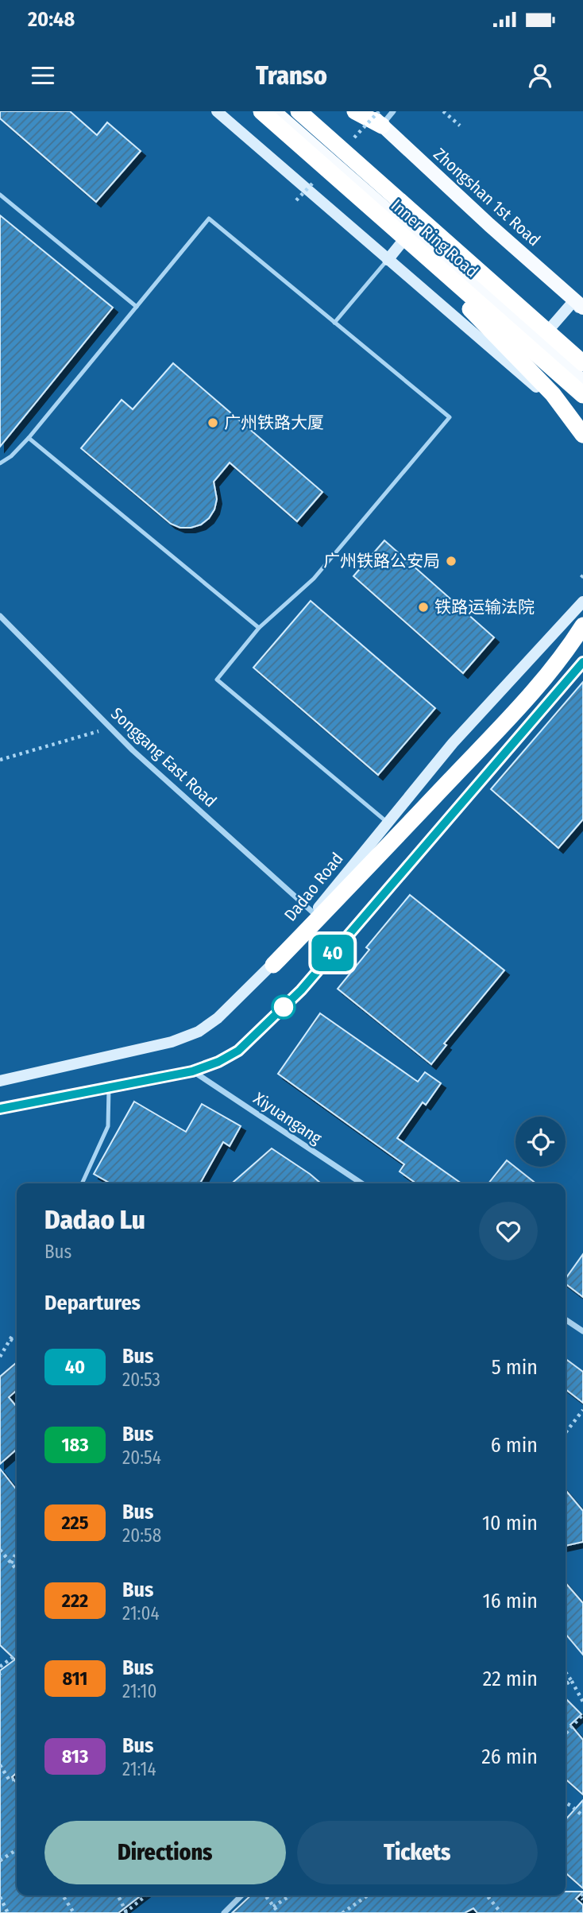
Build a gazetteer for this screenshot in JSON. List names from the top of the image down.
{
  "streets": {
    "highway": ["Inner Ring Road"],
    "main road": ["Zhongshan 1st Road", "Dadao Road"],
    "street": ["Songgang East Road", "Xiyuangang"]
  },
  "crossings": [
    ["Songgang East Road", "Dadao Road"]
  ],
  "places": ["广州铁路大厦", "广州铁路公安局", "铁路运输法院"],
  "lines": ["bus line 40"],
  "page": {
    "status": "20:48",
    "header": "Transo",
    "on_map": "40",
    "heading": [
      ["Dadao Lu", "Bus"],
      "Departures"
    ],
    "list": [
      {
        "mark": "40",
        "name": "Bus",
        "note": "20:53",
        "value": "5 min"
      },
      {
        "mark": "183",
        "name": "Bus",
        "note": "20:54",
        "value": "6 min"
      },
      {
        "mark": "225",
        "name": "Bus",
        "note": "20:58",
        "value": "10 min"
      },
      {
        "mark": "222",
        "name": "Bus",
        "note": "21:04",
        "value": "16 min"
      },
      {
        "mark": "811",
        "name": "Bus",
        "note": "21:10",
        "value": "22 min"
      },
      {
        "mark": "813",
        "name": "Bus",
        "note": "21:14",
        "value": "26 min"
      }
    ],
    "buttons": ["Directions", "Tickets"]
  }
}
